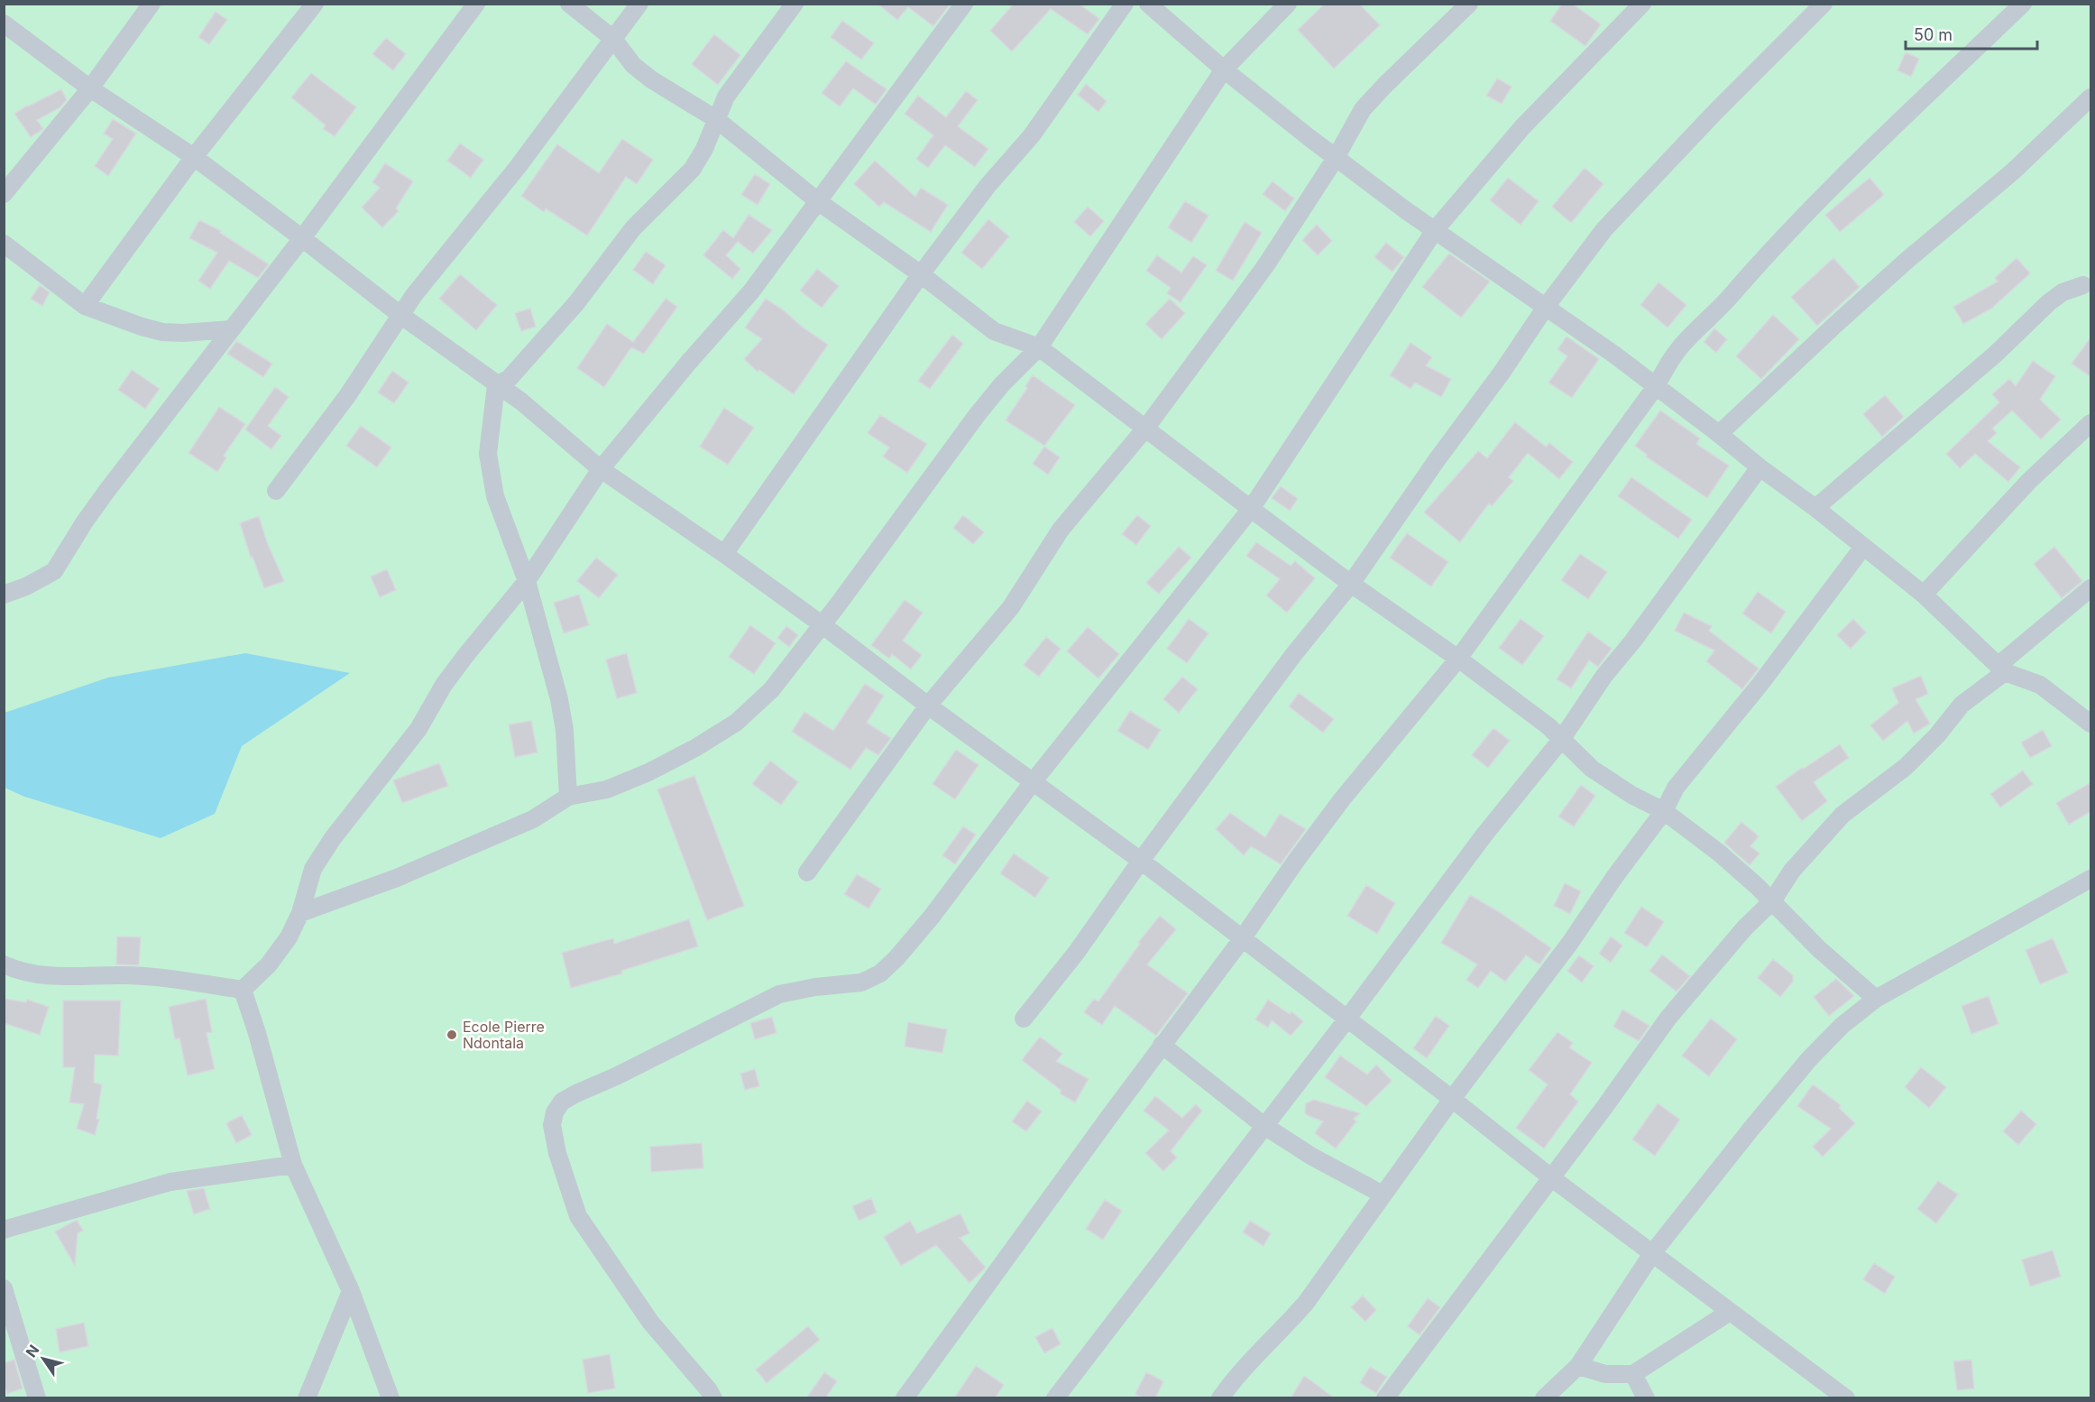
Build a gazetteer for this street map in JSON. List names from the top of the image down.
{
  "places": ["Ecole Pierre Ndontala"],
  "scale_bar": "50 m",
  "north": "top left"
}
